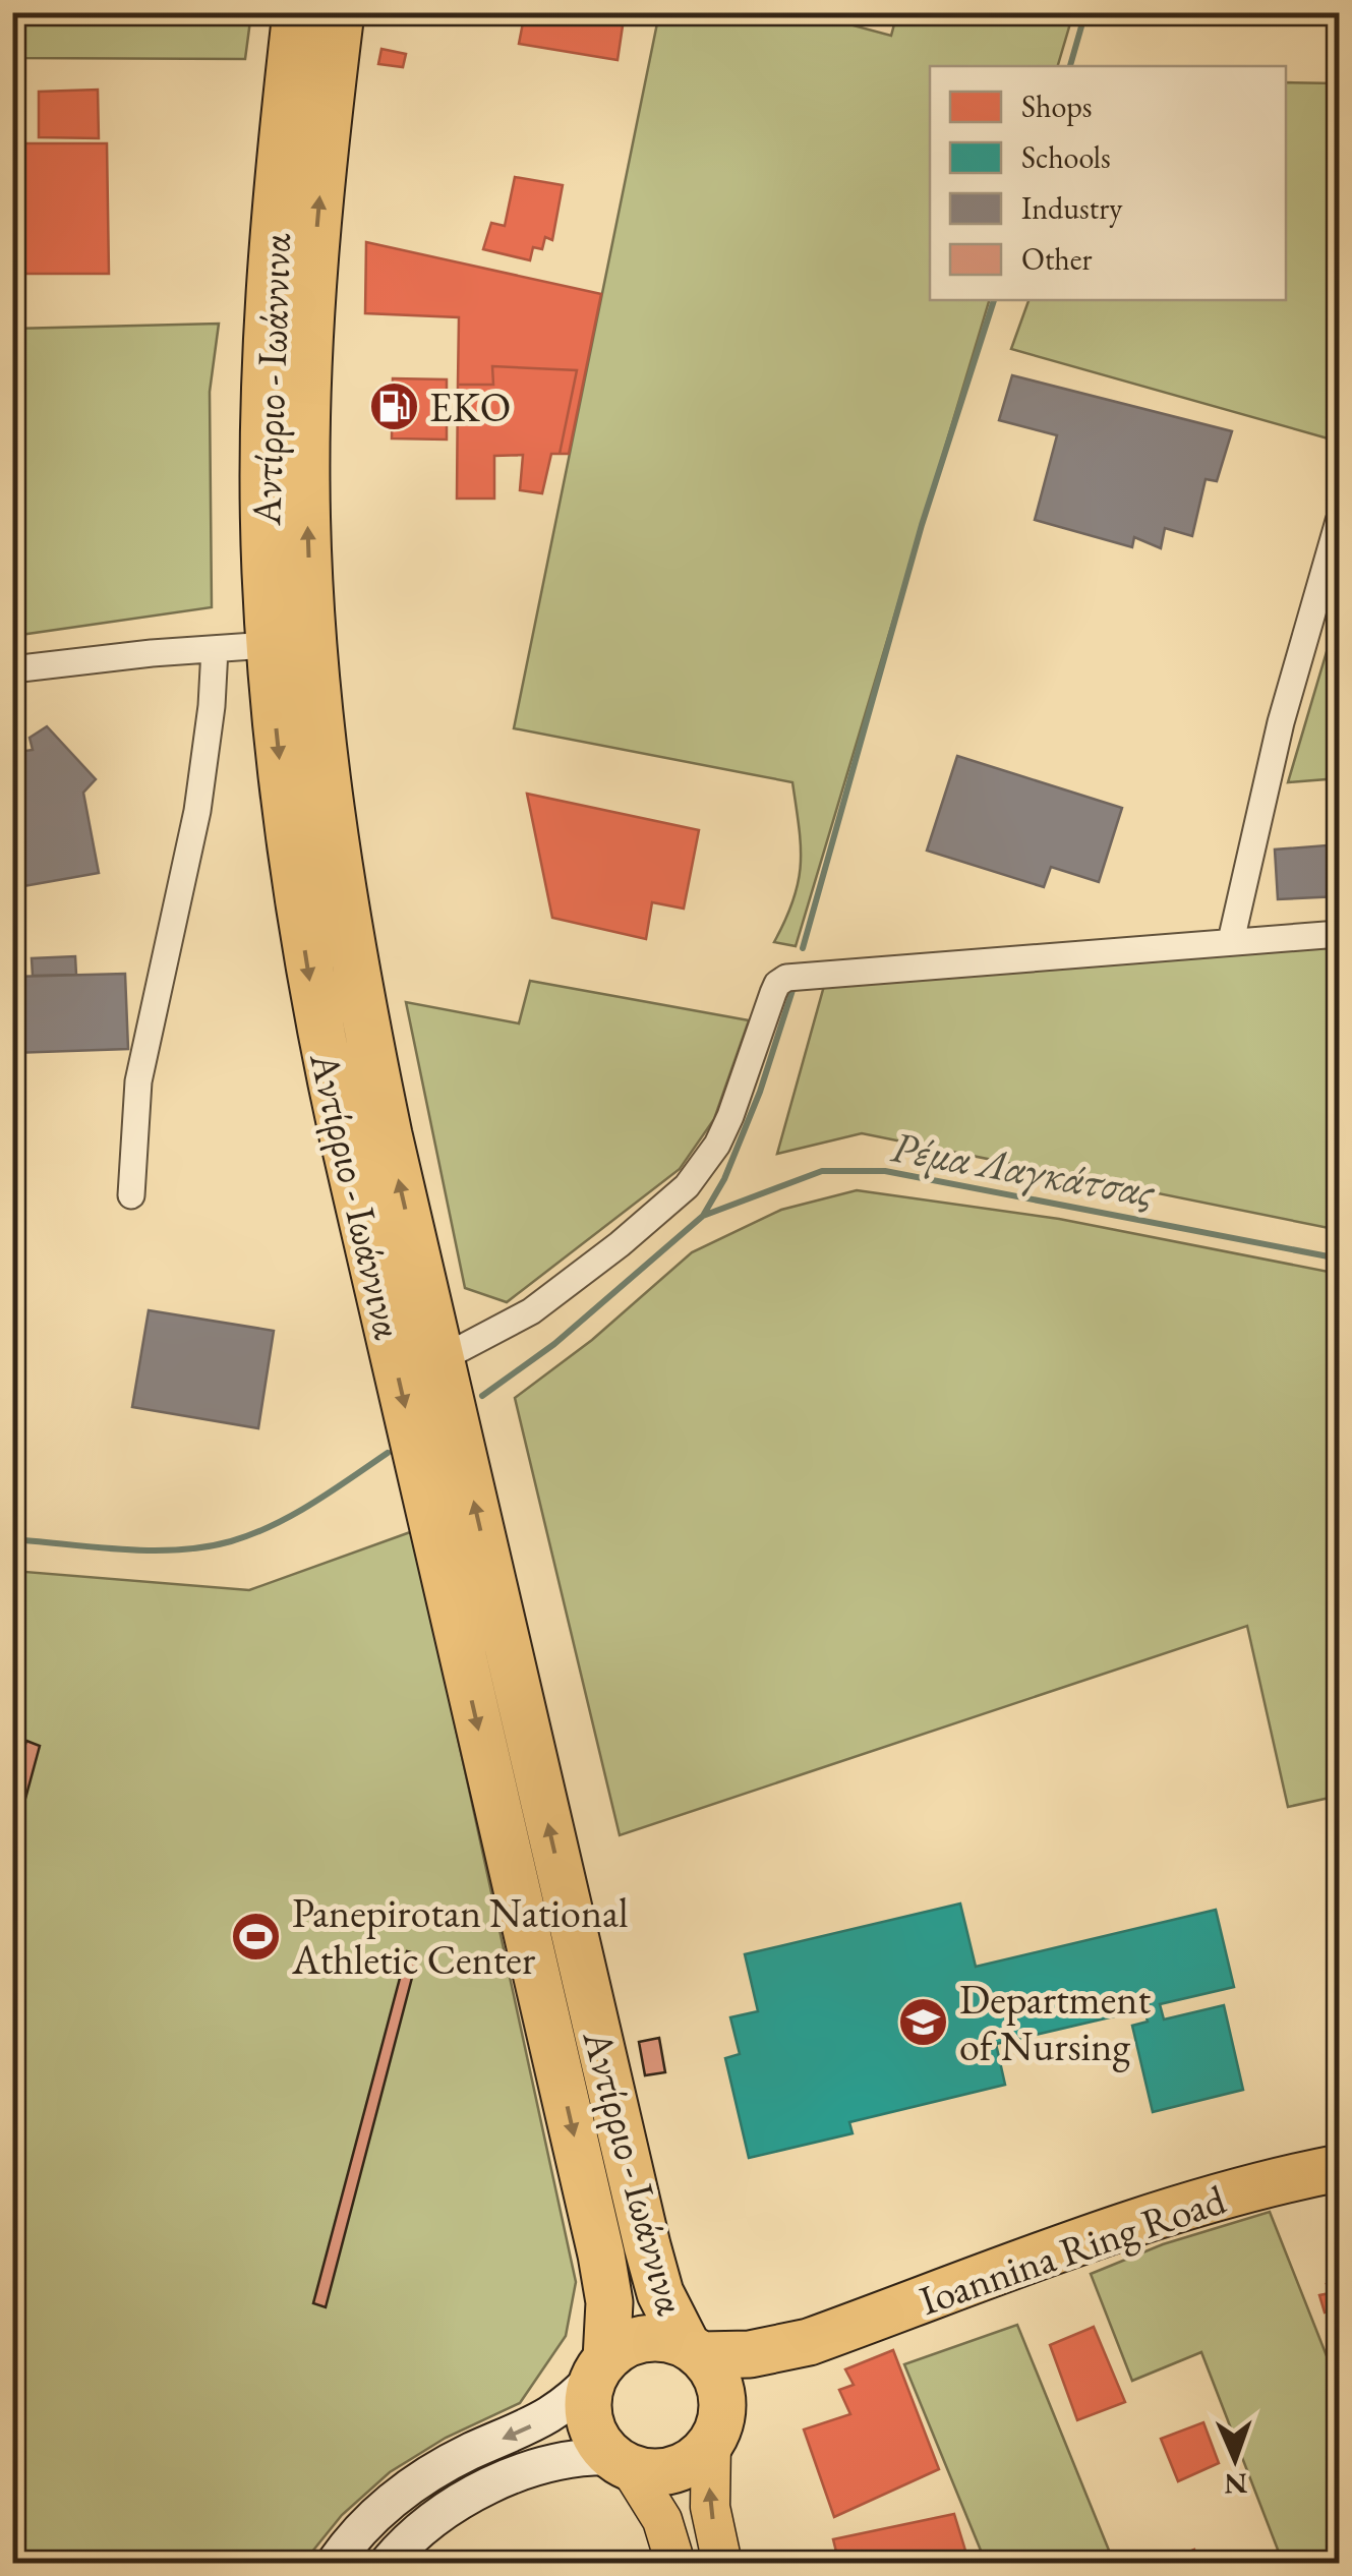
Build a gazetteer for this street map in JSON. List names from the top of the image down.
{
  "streets": {
    "highway": ["Αντίρριο - Ιωάννινα", "Ioannina Ring Road"]
  },
  "crossings": [
    ["Αντίρριο - Ιωάννινα", "Ioannina Ring Road"]
  ],
  "water": ["Ρέμα Λαγκάτσας"],
  "places": {
    "fuel station": ["EKO"],
    "sports": ["Panepirotan National Athletic Center"],
    "school or university": ["Department of Nursing"]
  },
  "legend": [
    "Shops",
    "Schools",
    "Industry",
    "Other"
  ],
  "north": "bottom"
}
